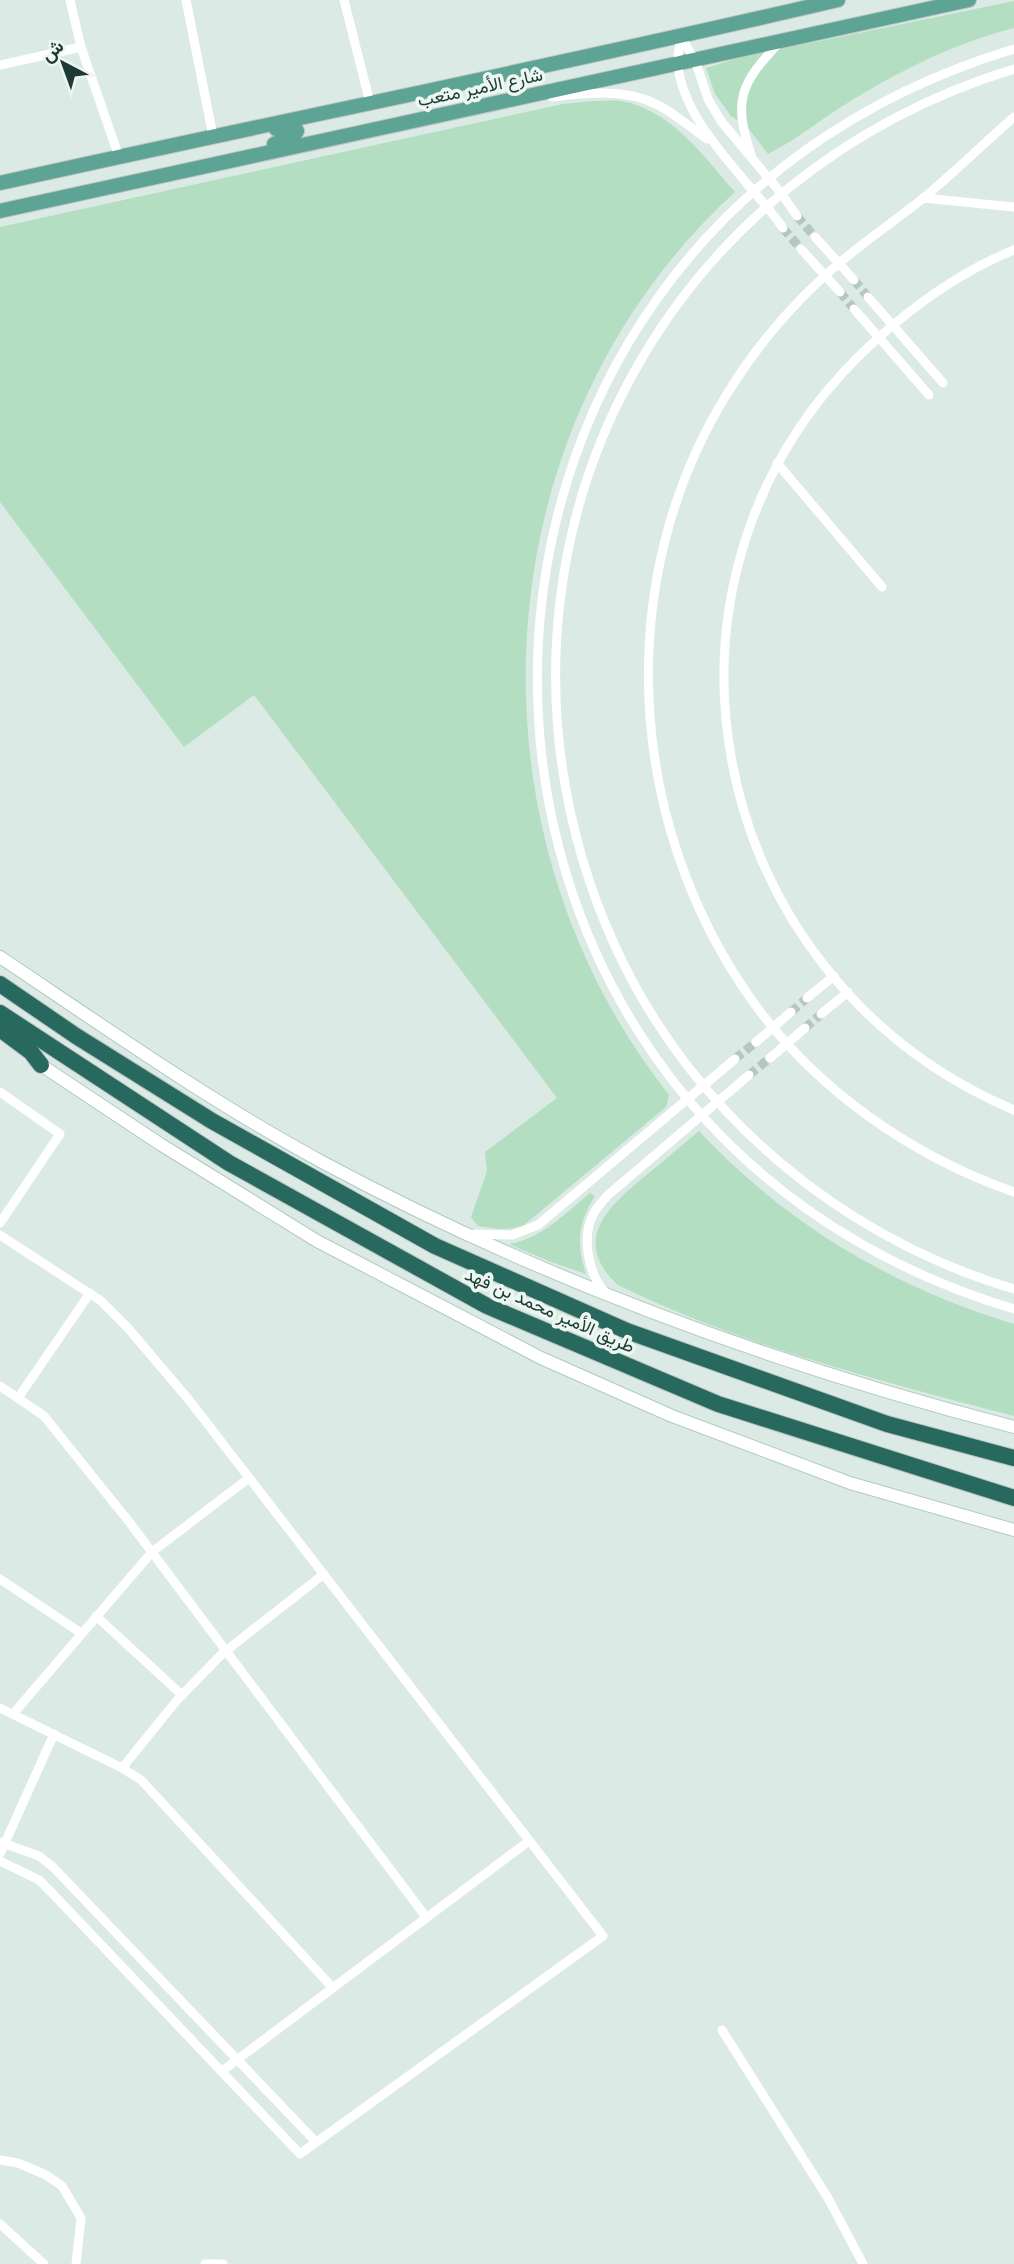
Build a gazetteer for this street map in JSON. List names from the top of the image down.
{
  "streets": {
    "highway": ["طريق الأمير محمد بن فهد"],
    "main road": ["شارع الأمير متعب"]
  },
  "north": "top left"
}
